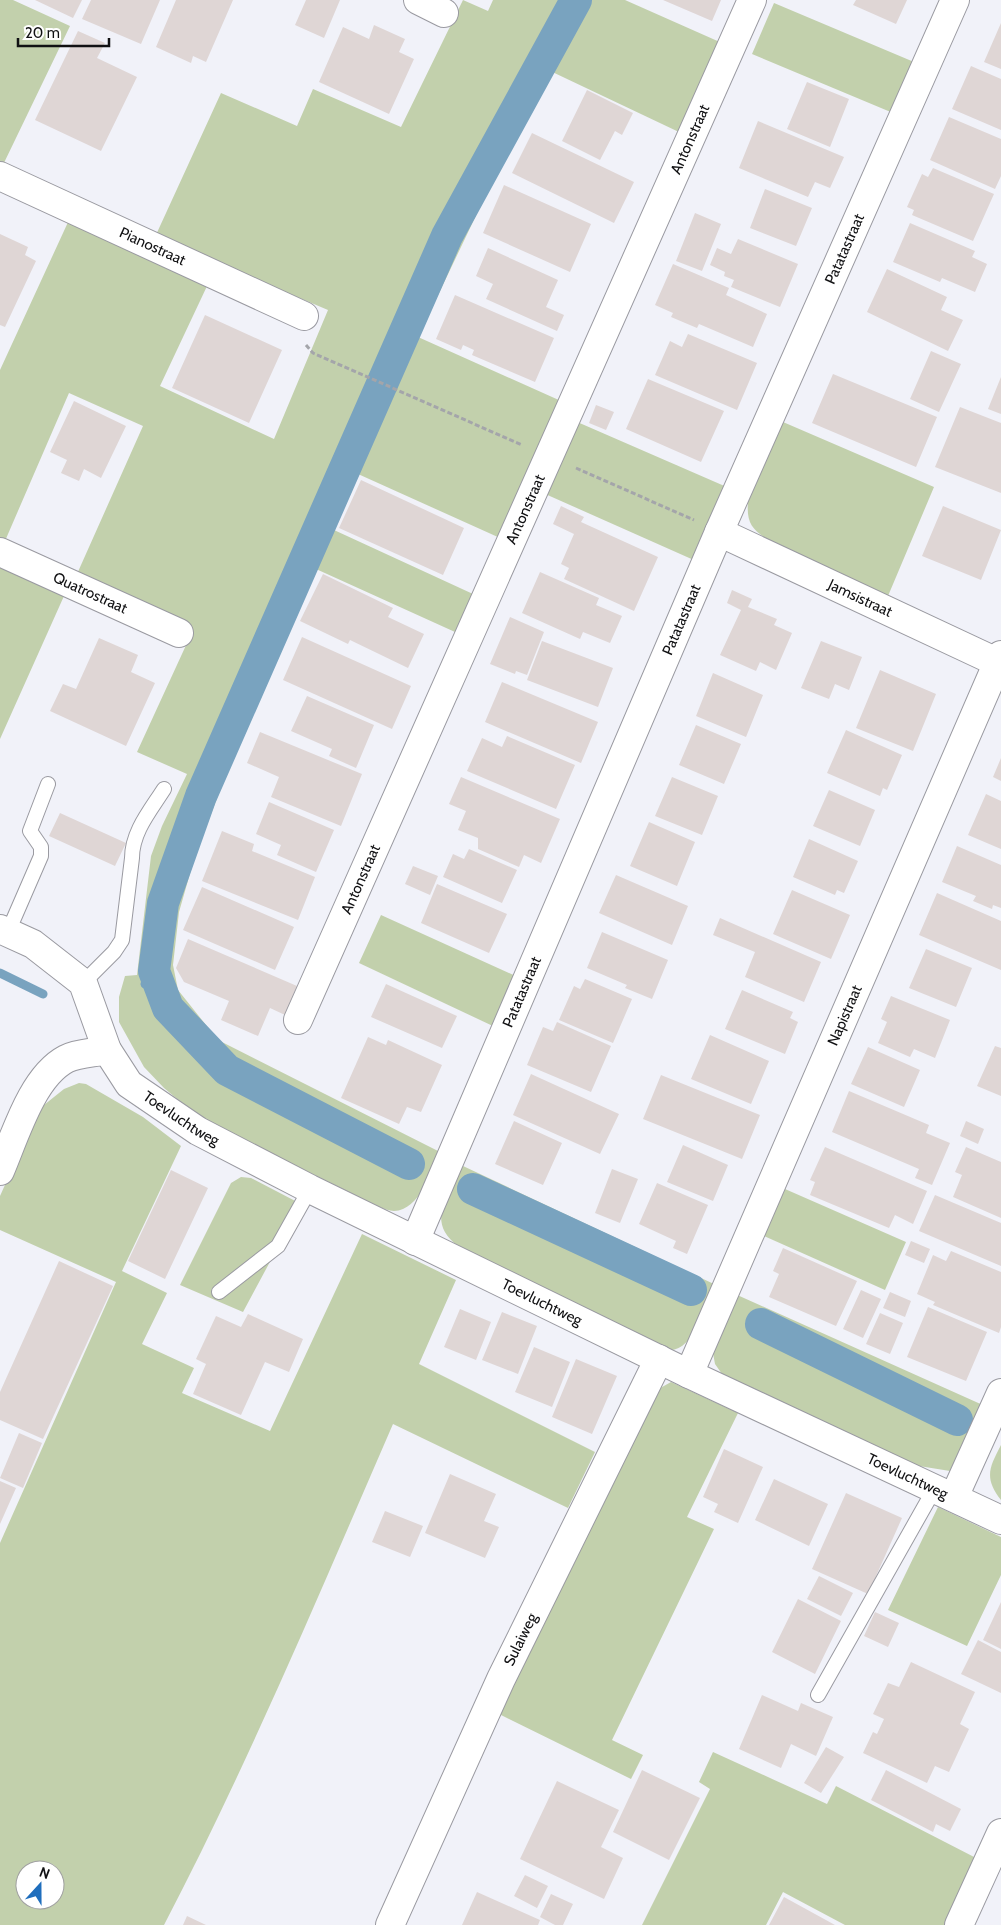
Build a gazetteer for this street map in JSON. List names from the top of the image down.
{
  "streets": {
    "street": [
      "Antonstraat",
      "Pianostraat",
      "Patatastraat",
      "Quatrostraat",
      "Jamsistraat",
      "Napistraat",
      "Toevluchtweg",
      "Sulaiweg"
    ]
  },
  "crossings": [
    ["Patatastraat", "Jamsistraat"],
    ["Patatastraat", "Toevluchtweg"],
    ["Jamsistraat", "Napistraat"],
    ["Napistraat", "Toevluchtweg"],
    ["Toevluchtweg", "Sulaiweg"]
  ],
  "scale_bar": "20 m",
  "north": "top"
}
